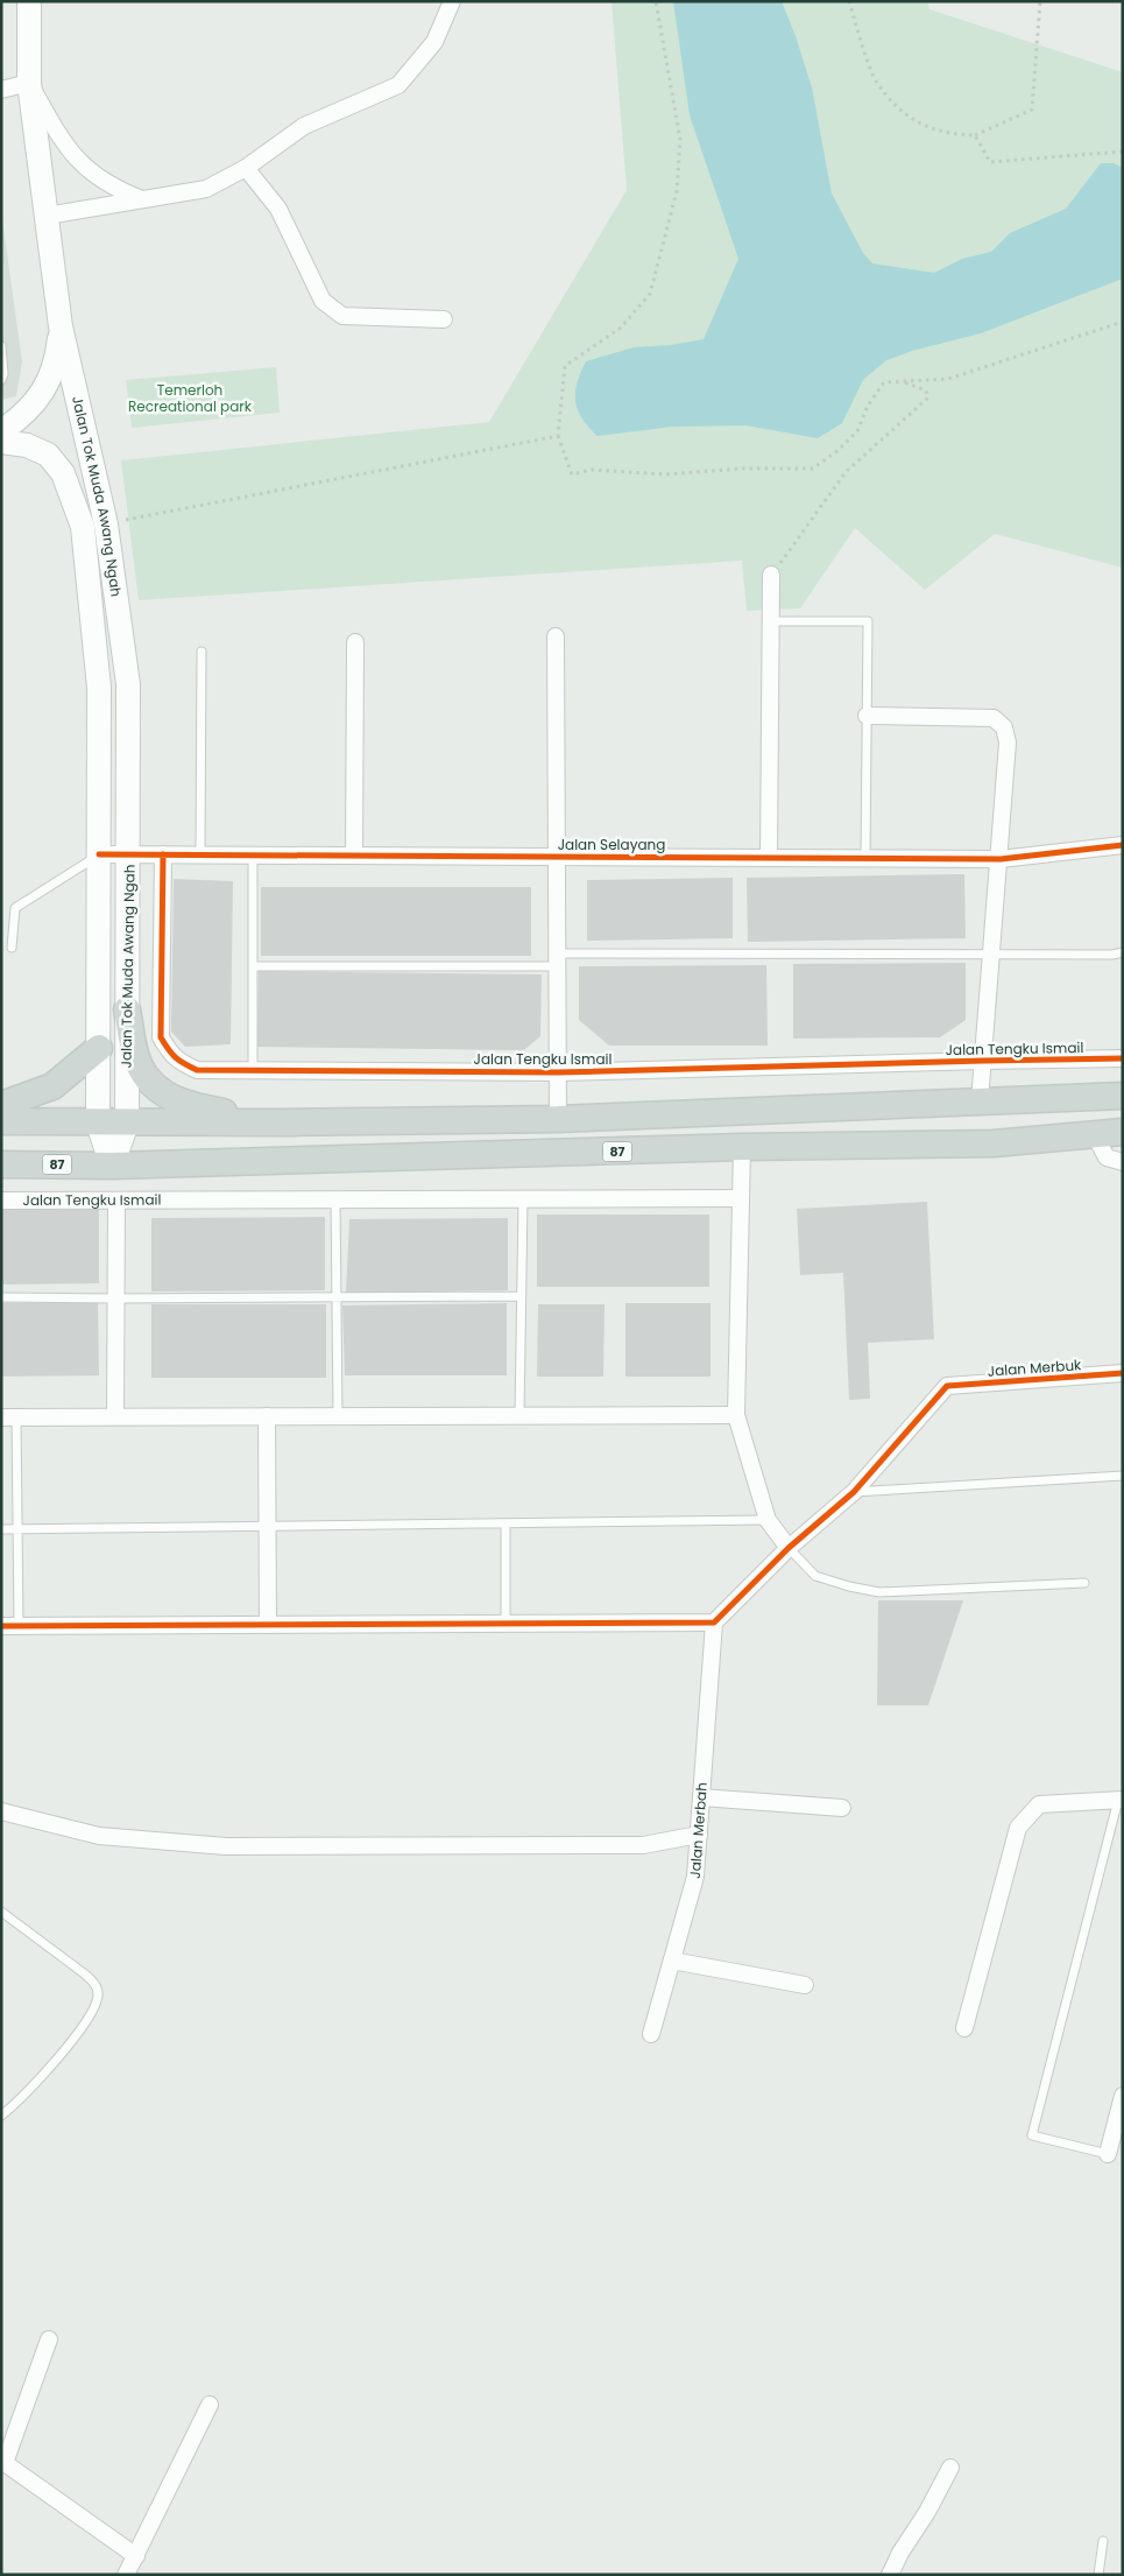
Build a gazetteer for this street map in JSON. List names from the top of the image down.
{
  "streets": {
    "main road": ["Jalan Tok Muda Awang Ngah", "87"],
    "street": [
      "Jalan Selayang",
      "Jalan Tengku Ismail",
      "Jalan Merbuk",
      "Jalan Merbah"
    ]
  },
  "crossings": [
    ["Jalan Tok Muda Awang Ngah", "Jalan Selayang"],
    ["Jalan Tok Muda Awang Ngah", "87"],
    ["Jalan Selayang", "Jalan Tengku Ismail"]
  ],
  "parks": ["Temerloh Recreational park"]
}
